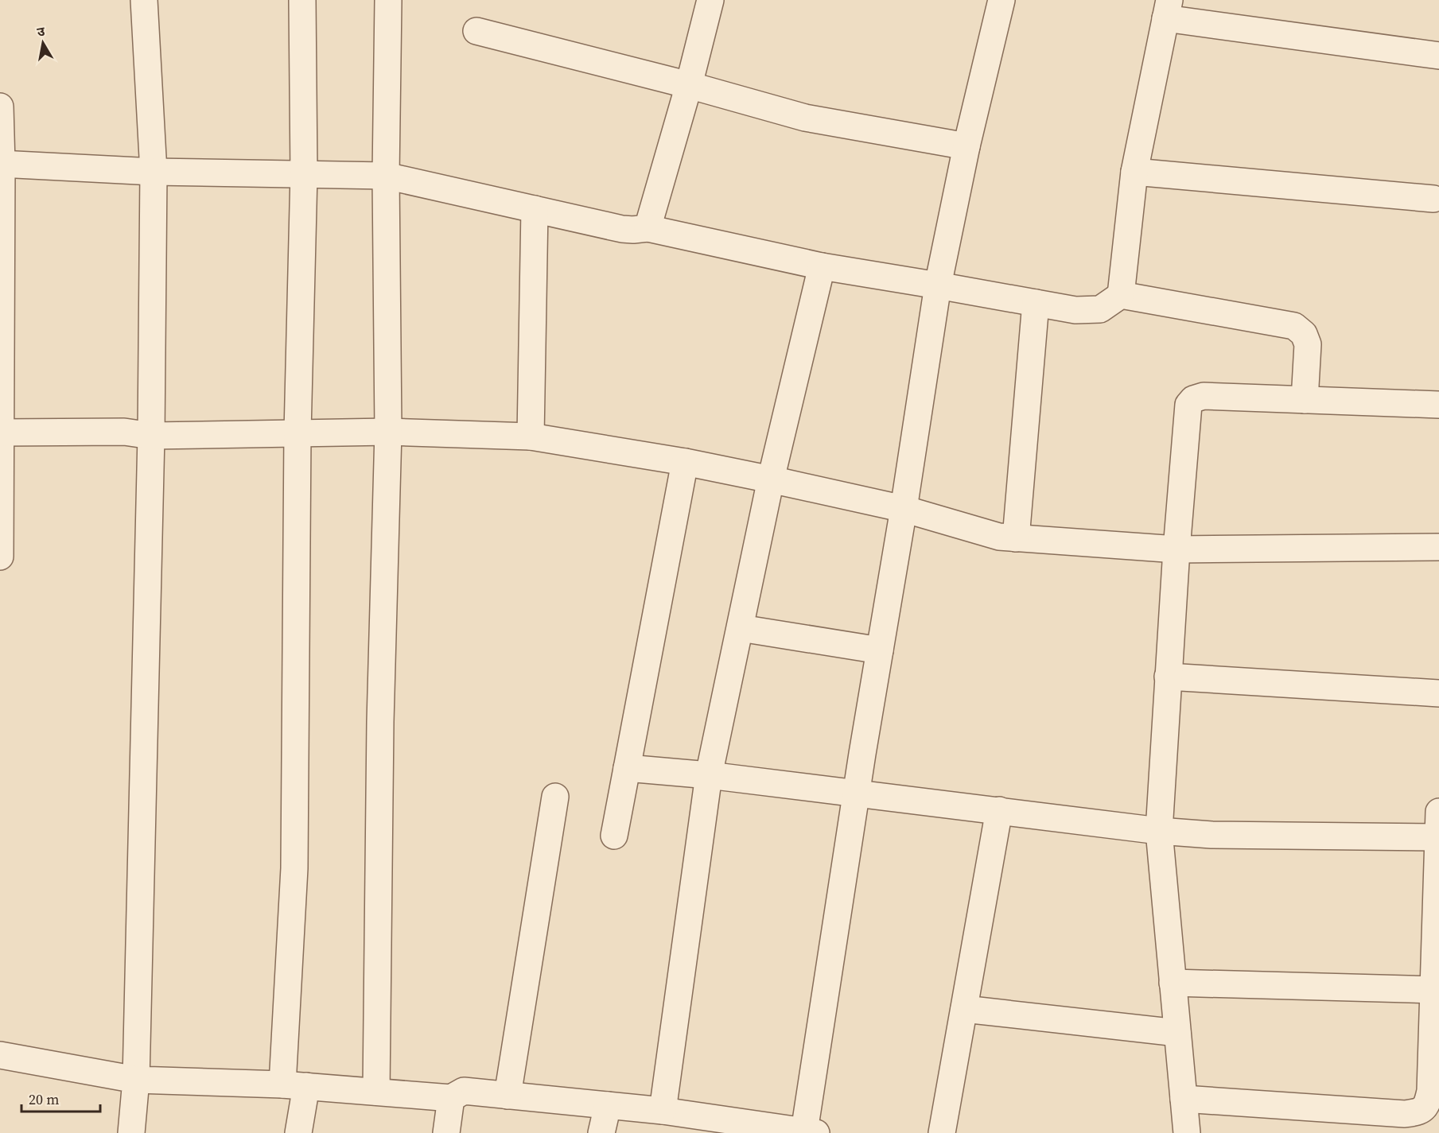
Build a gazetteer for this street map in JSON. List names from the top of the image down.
{
  "scale_bar": "20 m",
  "north": "top"
}
